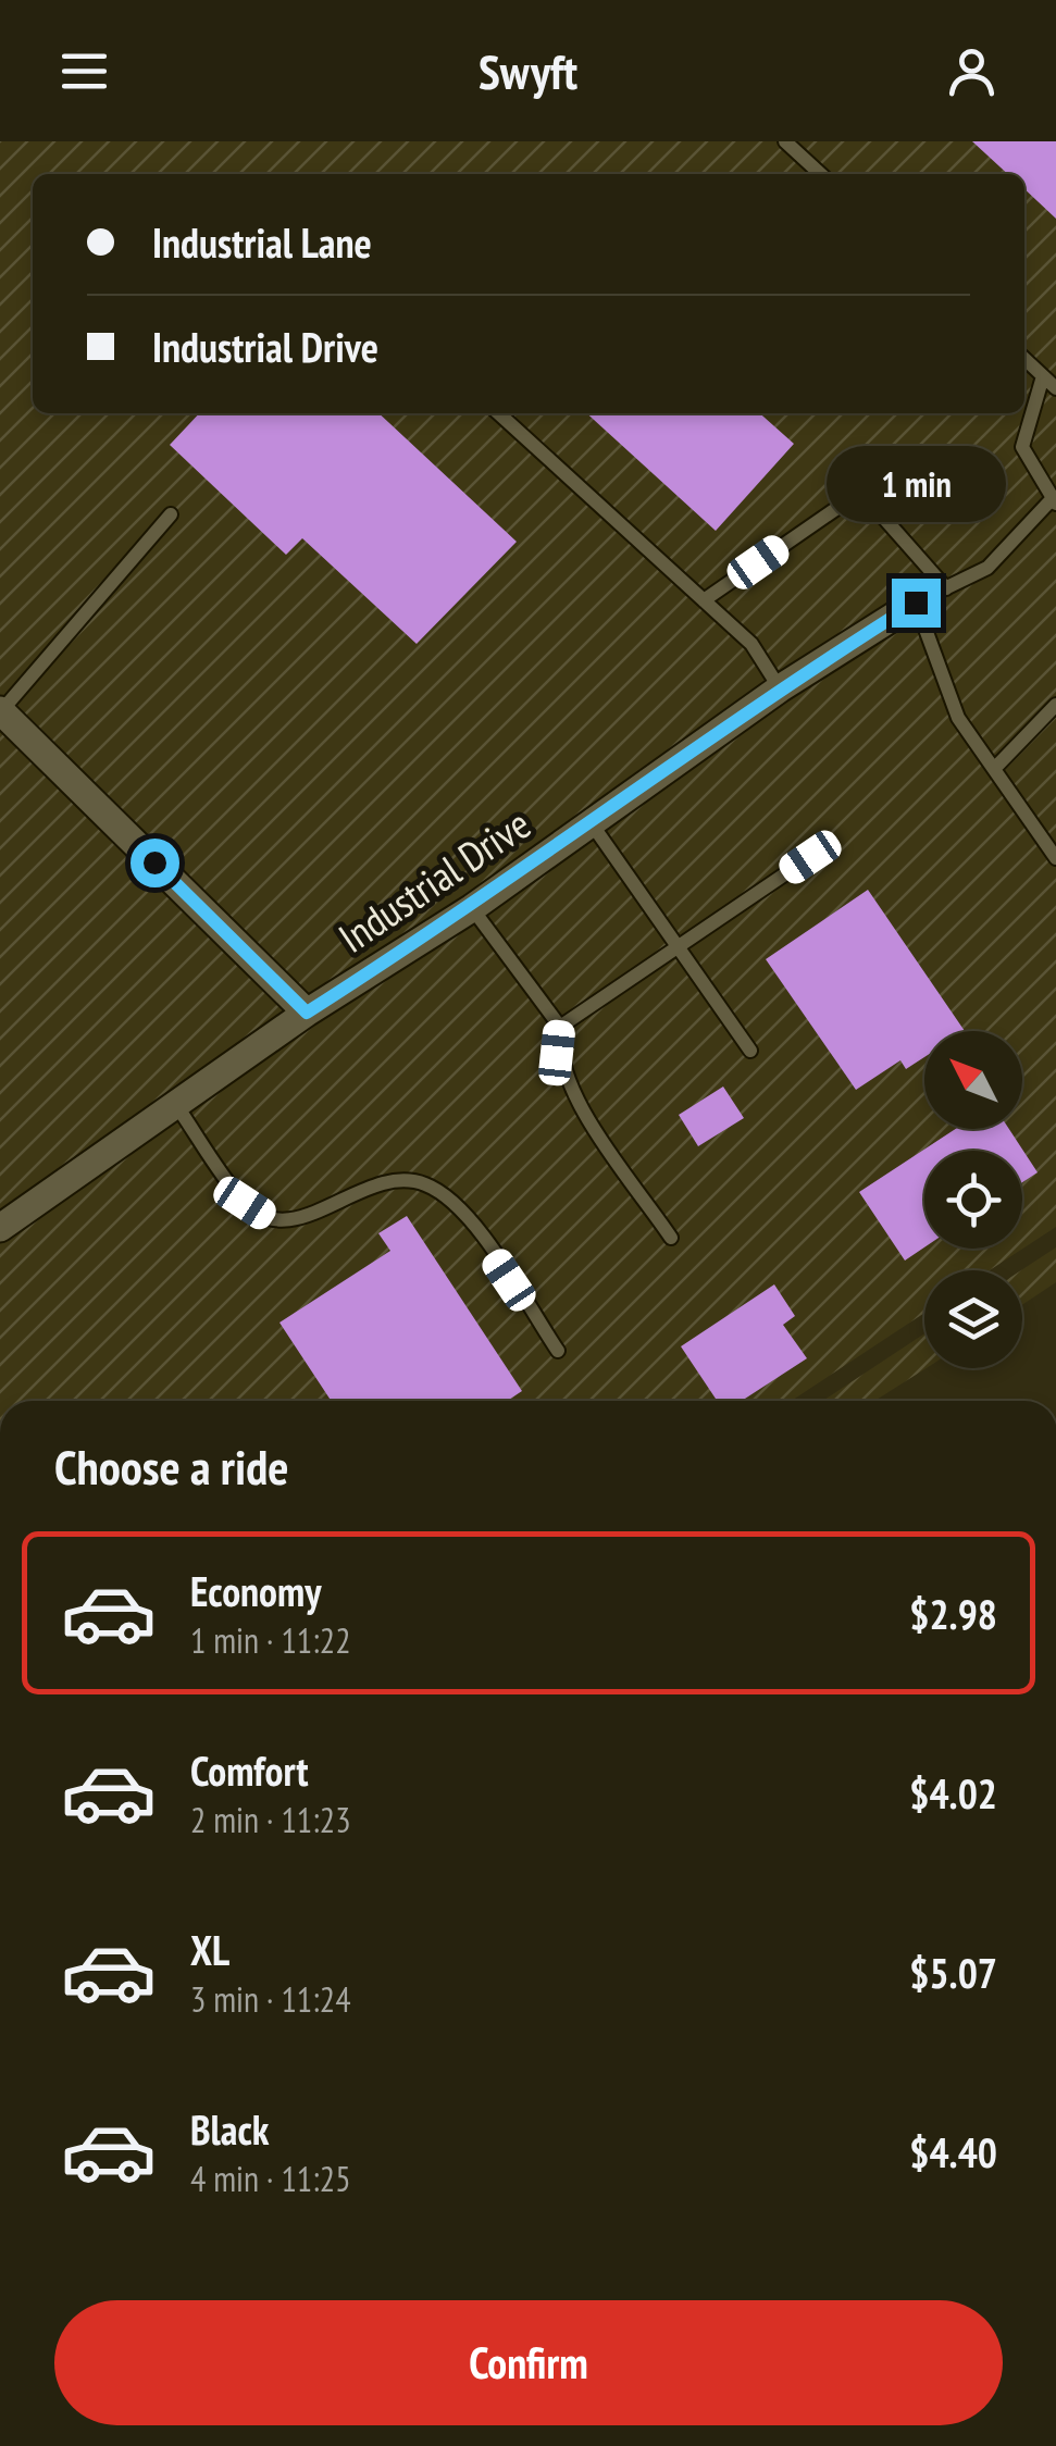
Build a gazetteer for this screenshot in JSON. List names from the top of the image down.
{
  "streets": {
    "street": ["Industrial Drive"]
  },
  "north": "top left",
  "page": {
    "header": "Swyft",
    "banner": ["Industrial Lane", "Industrial Drive"],
    "bubble": "1 min",
    "heading": "Choose a ride",
    "list": [
      {
        "name": "Economy",
        "note": "1 min · 11:22",
        "value": "$2.98"
      },
      {
        "name": "Comfort",
        "note": "2 min · 11:23",
        "value": "$4.02"
      },
      {
        "name": "XL",
        "note": "3 min · 11:24",
        "value": "$5.07"
      },
      {
        "name": "Black",
        "note": "4 min · 11:25",
        "value": "$4.40"
      }
    ],
    "buttons": "Confirm"
  }
}
